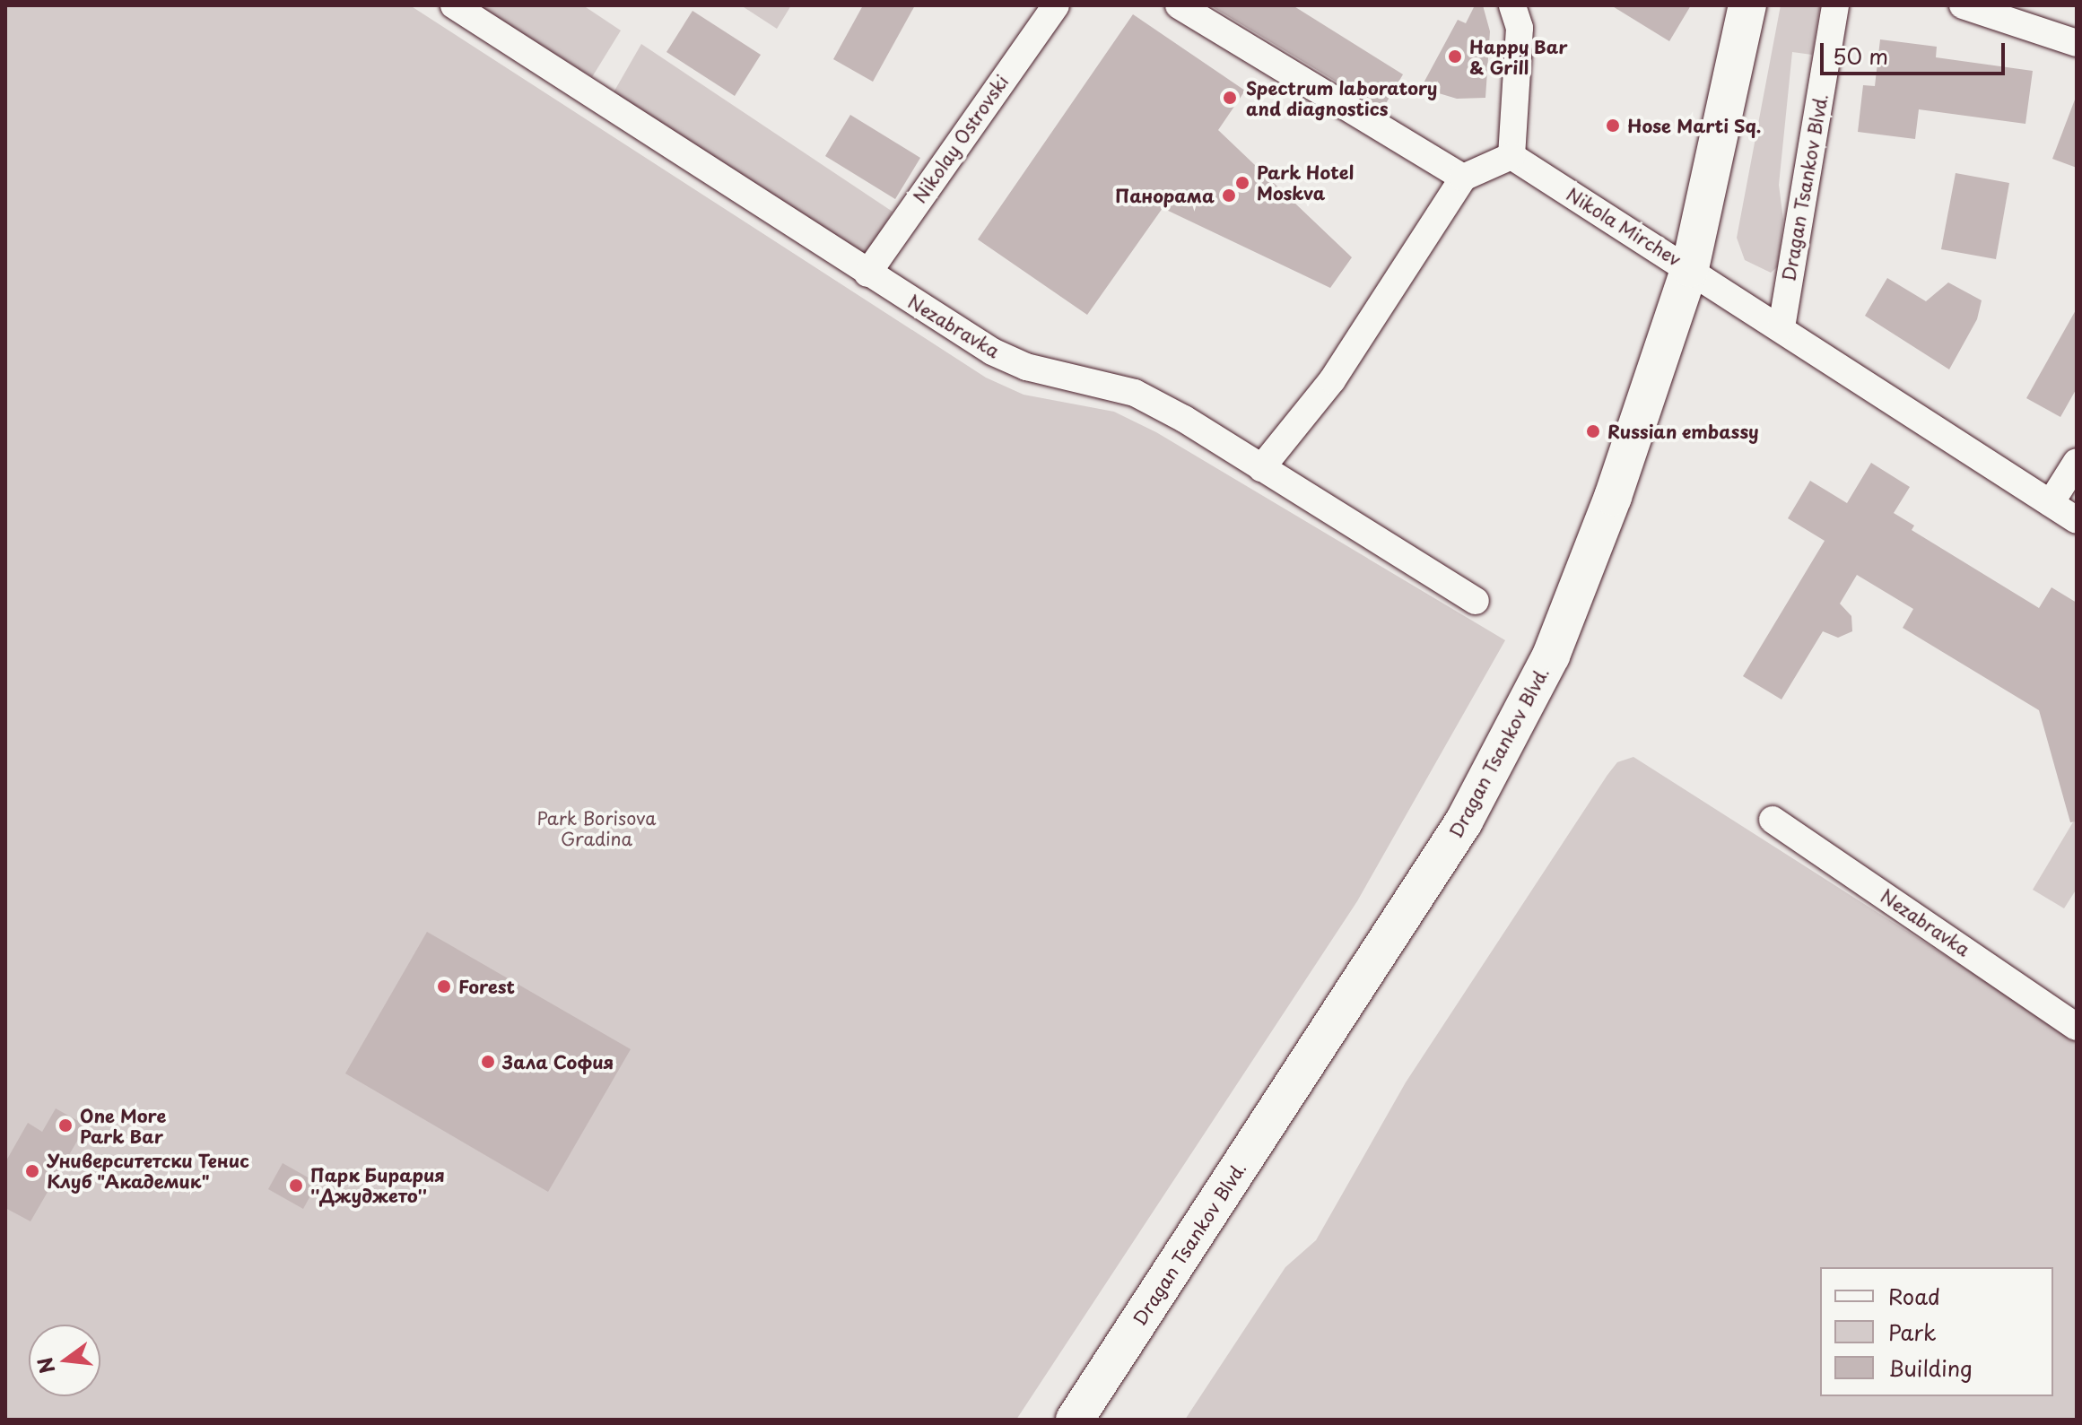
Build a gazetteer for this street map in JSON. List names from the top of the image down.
{
  "streets": {
    "main road": ["Dragan Tsankov Blvd."],
    "street": ["Nikolay Ostrovski", "Nikola Mirchev", "Nezabravka"]
  },
  "crossings": [
    ["Nikolay Ostrovski", "Nezabravka"],
    ["Dragan Tsankov Blvd.", "Nikola Mirchev"]
  ],
  "parks": ["Park Borisova Gradina"],
  "places": [
    "Happy Bar & Grill",
    "Spectrum laboratory and diagnostics",
    "Hose Marti Sq.",
    "Park Hotel Moskva",
    "Панорама",
    "Russian embassy",
    "Forest",
    "Зала София",
    "One More Park Bar",
    "Университетски Тенис Клуб \"Академик\"",
    "Парк Бирария ''Джуджето''"
  ],
  "legend": ["Road", "Park", "Building"],
  "scale_bar": "50 m",
  "north": "left"
}
